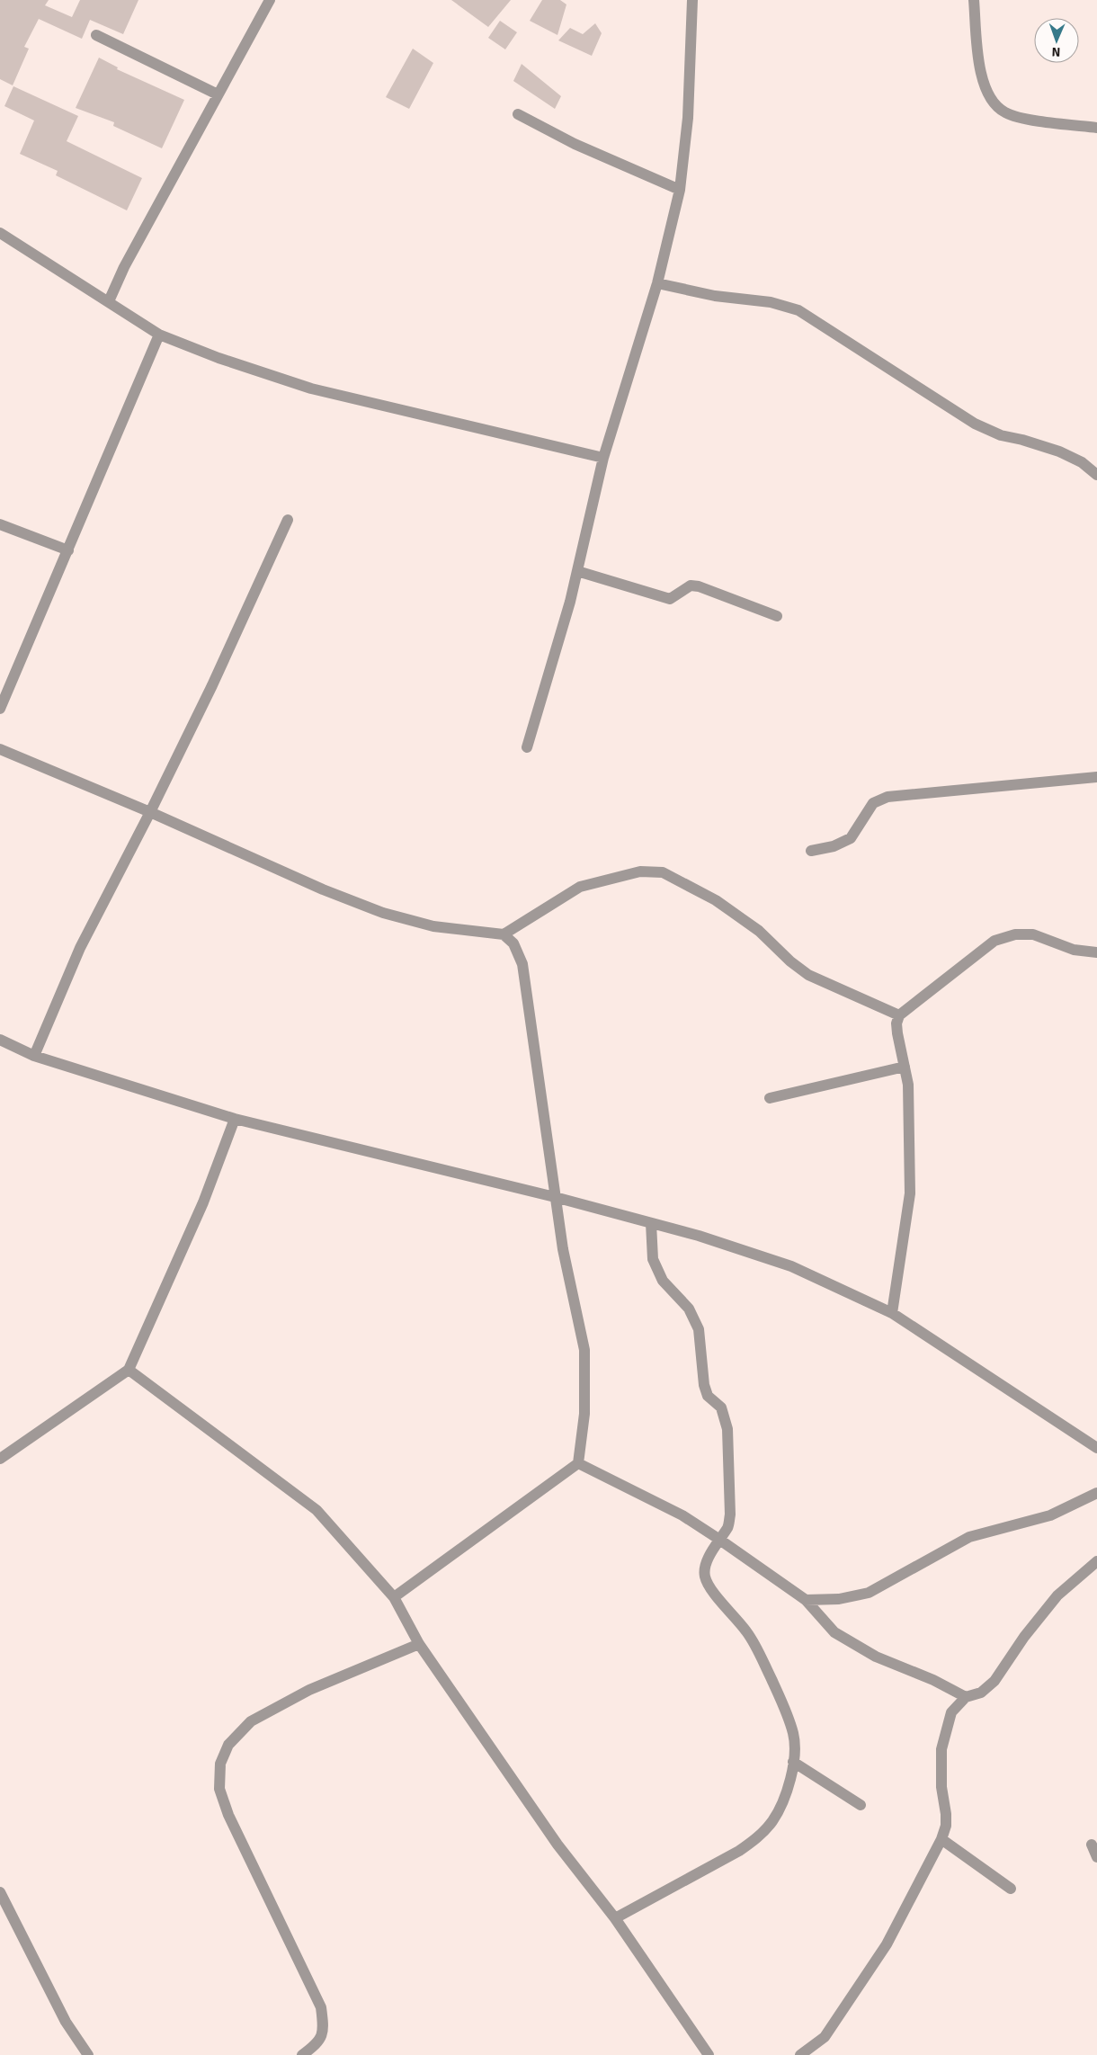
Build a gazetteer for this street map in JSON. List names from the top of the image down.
{
  "north": "bottom"
}
